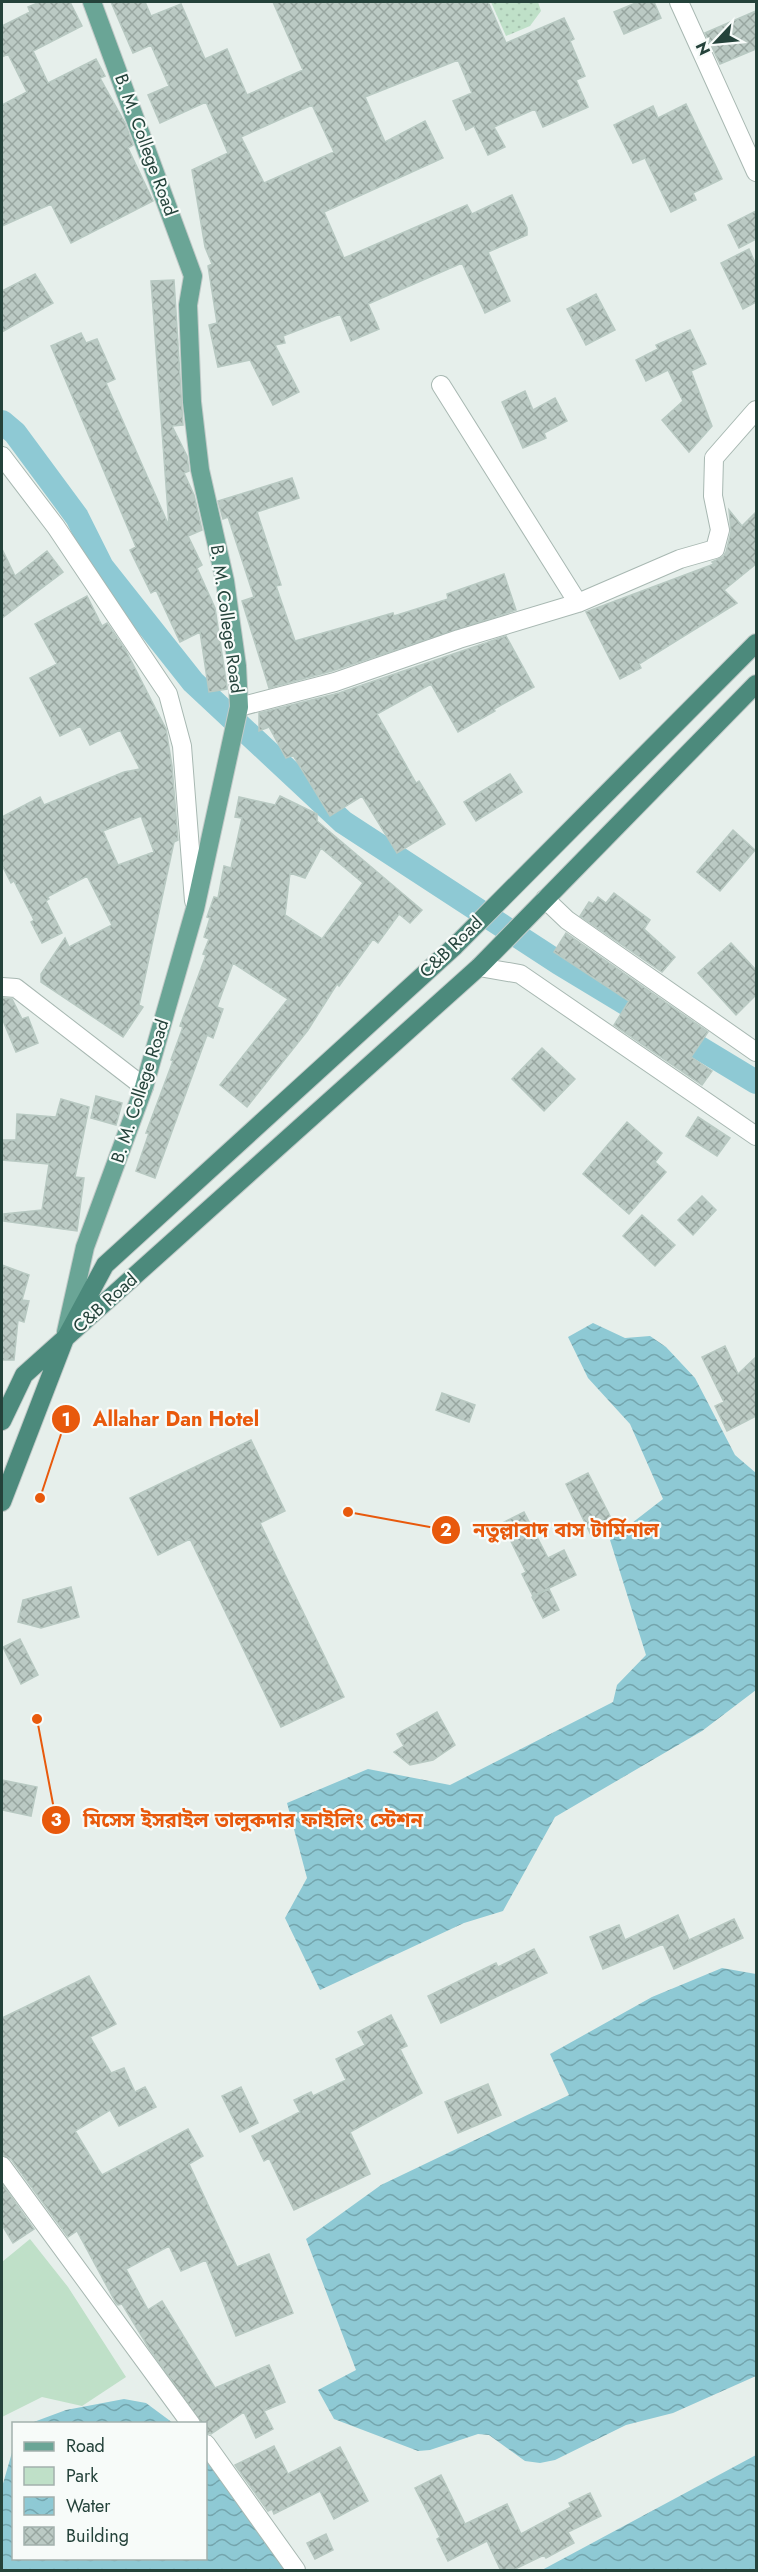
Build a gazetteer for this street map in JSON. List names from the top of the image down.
{
  "streets": {
    "highway": ["C&B Road"],
    "main road": ["B. M. College Road"]
  },
  "crossings": [
    ["B. M. College Road", "C&B Road"]
  ],
  "places": ["Allahar Dan Hotel", "নতুল্লাবাদ বাস টার্মিনাল", "মিসেস ইসরাইল তালুকদার ফাইলিং স্টেশন"],
  "legend": [
    "Road",
    "Park",
    "Water",
    "Building"
  ],
  "north": "bottom left"
}
